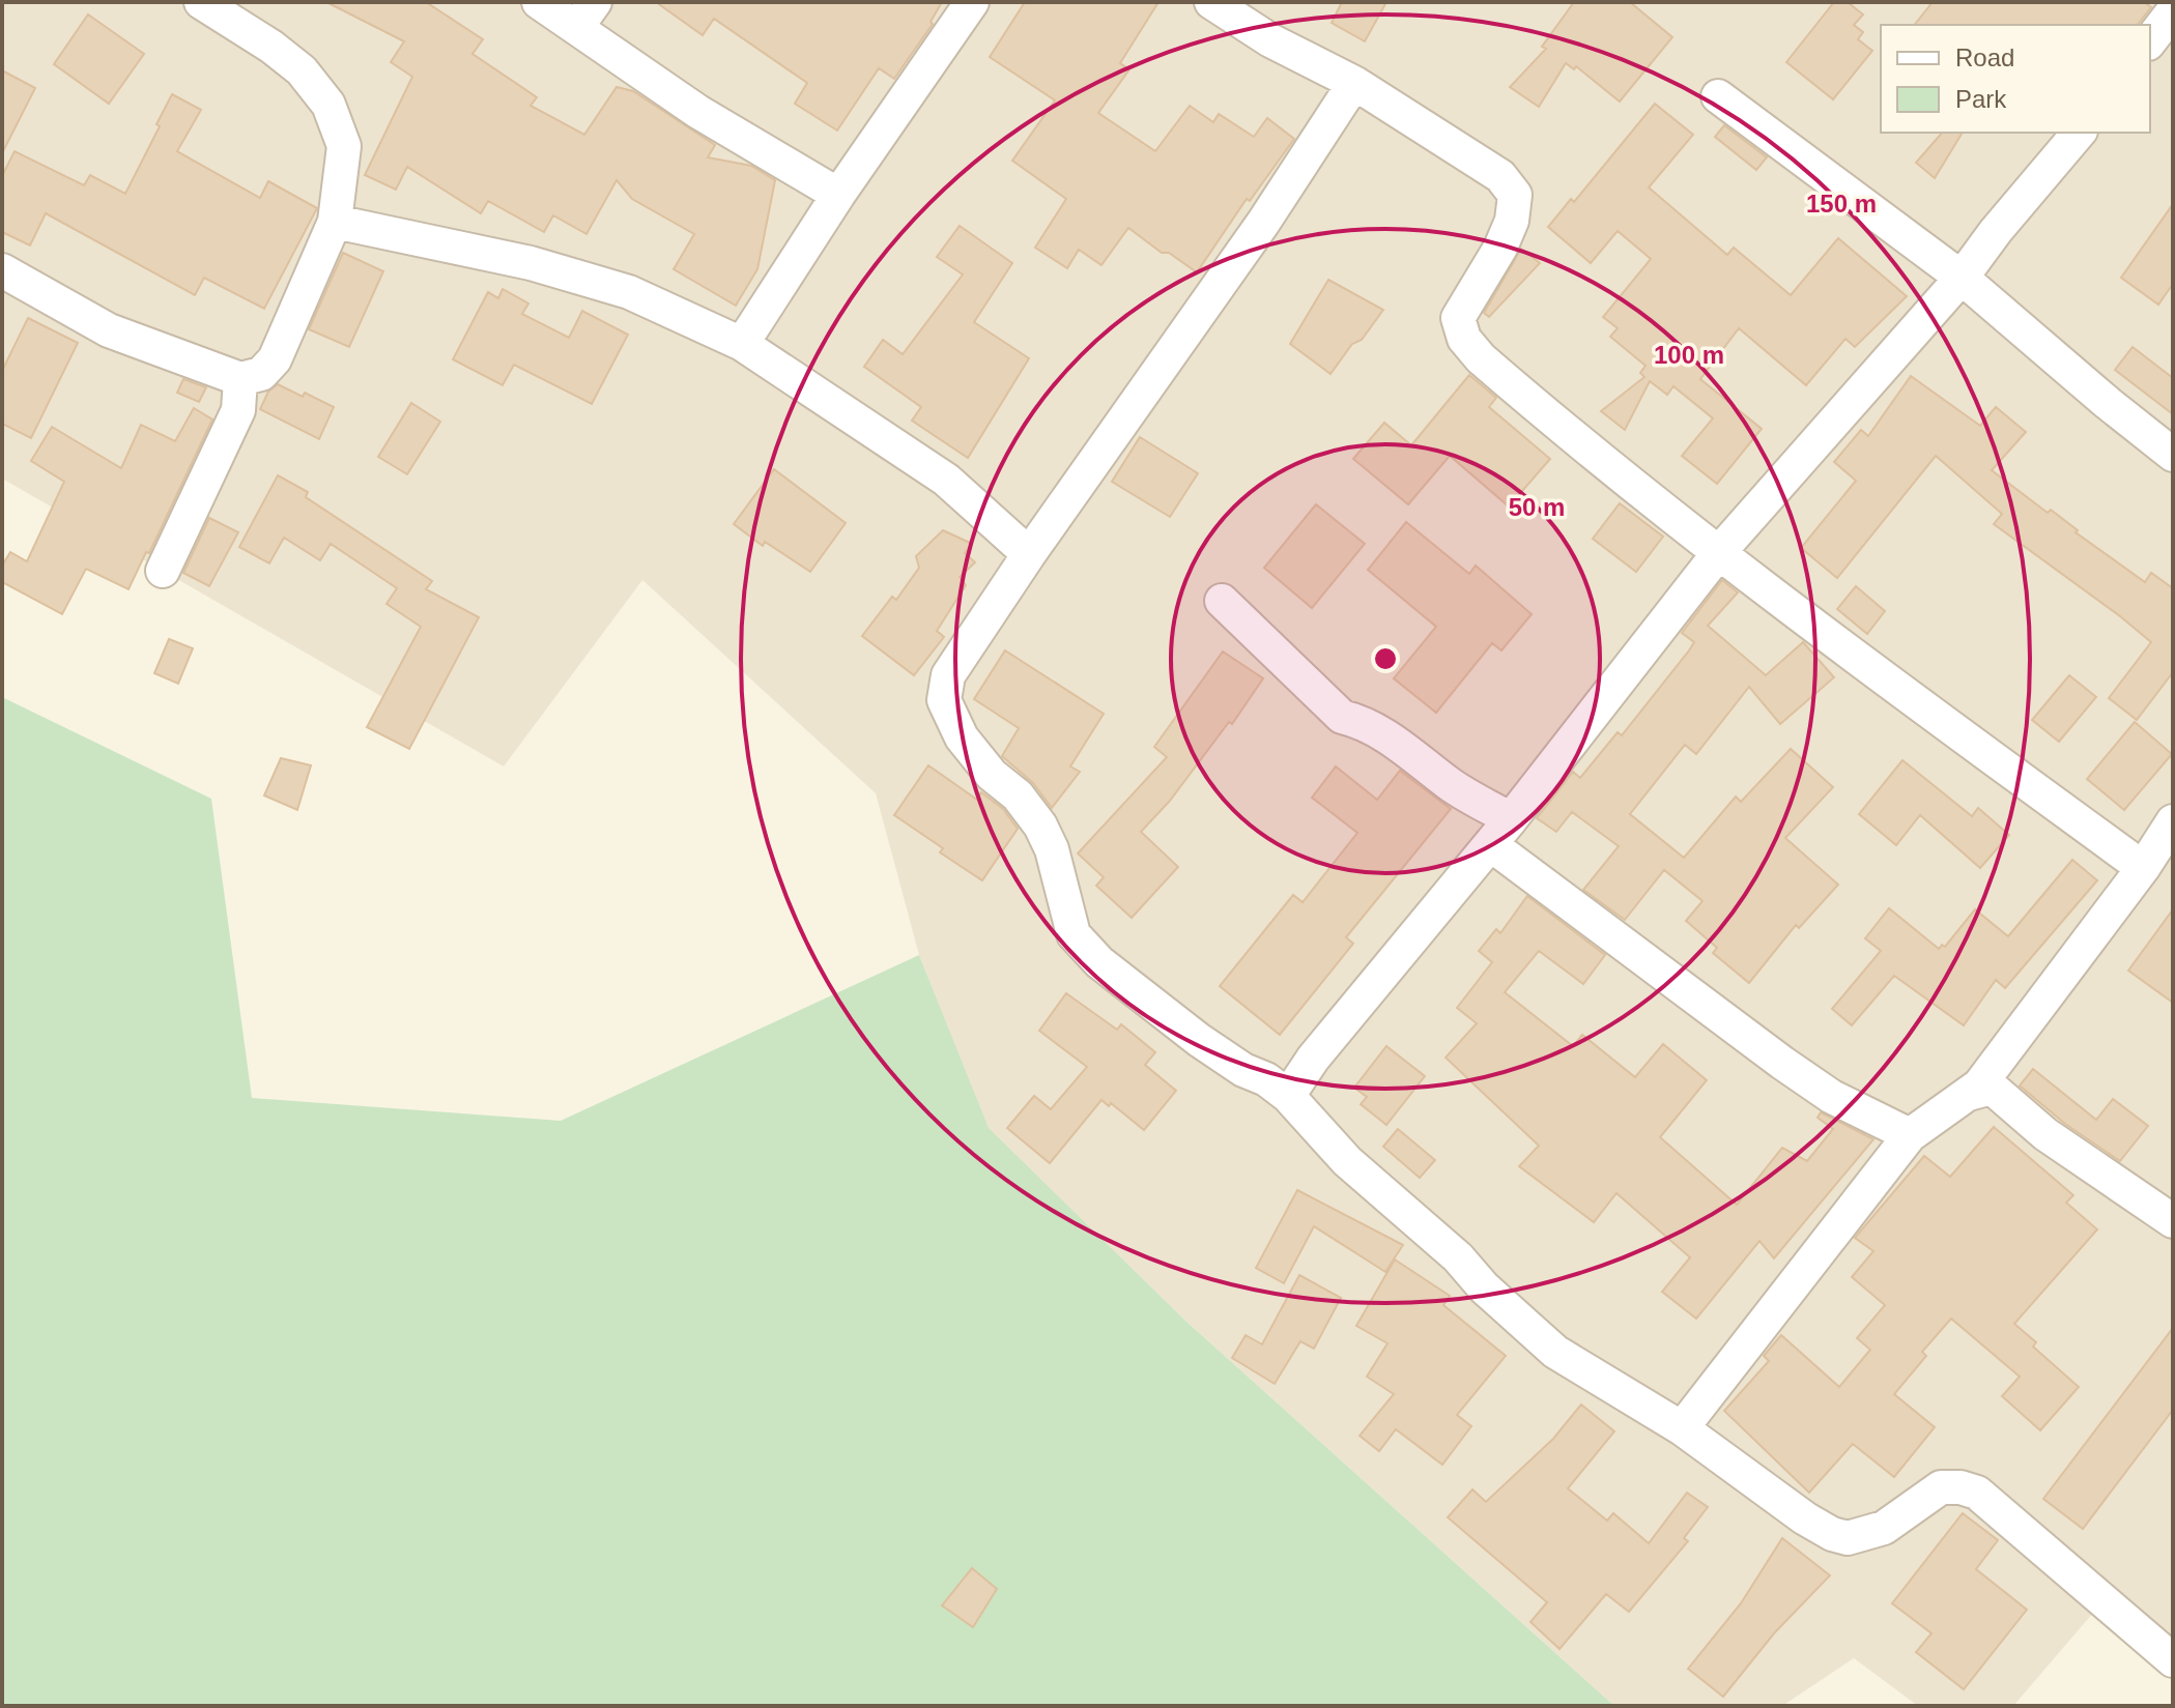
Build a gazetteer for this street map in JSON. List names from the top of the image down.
{
  "legend": ["Road", "Park"],
  "rings": ["150 m", "100 m", "50 m"]
}
